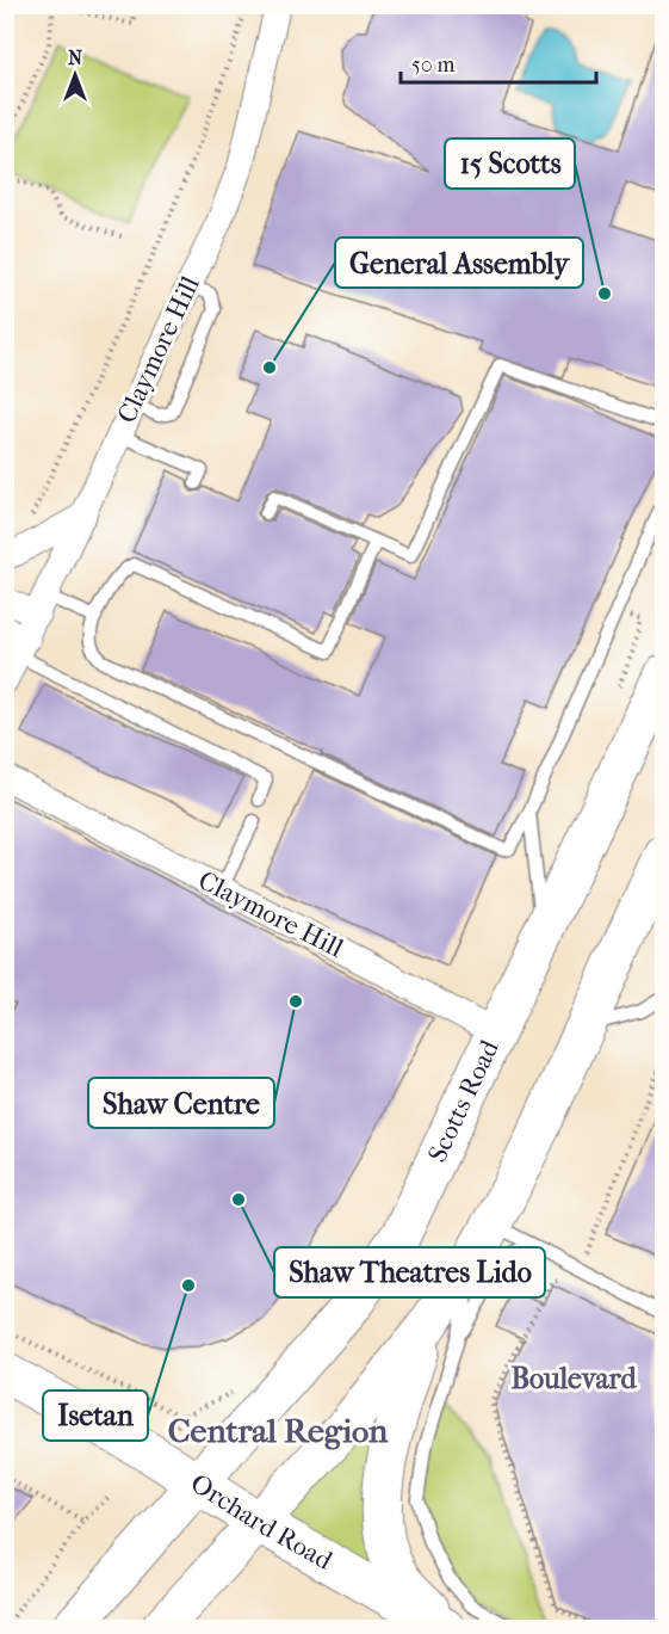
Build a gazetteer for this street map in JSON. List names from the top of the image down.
{
  "streets": {
    "main road": ["Scotts Road", "Orchard Road"],
    "street": ["Claymore Hill"]
  },
  "crossings": [
    ["Claymore Hill", "Scotts Road"],
    ["Scotts Road", "Orchard Road"]
  ],
  "districts": ["Boulevard", "Central Region"],
  "places": [
    "15 Scotts",
    "General Assembly",
    "Shaw Centre",
    "Shaw Theatres Lido",
    "Isetan"
  ],
  "scale_bar": "50 m",
  "north": "top"
}
